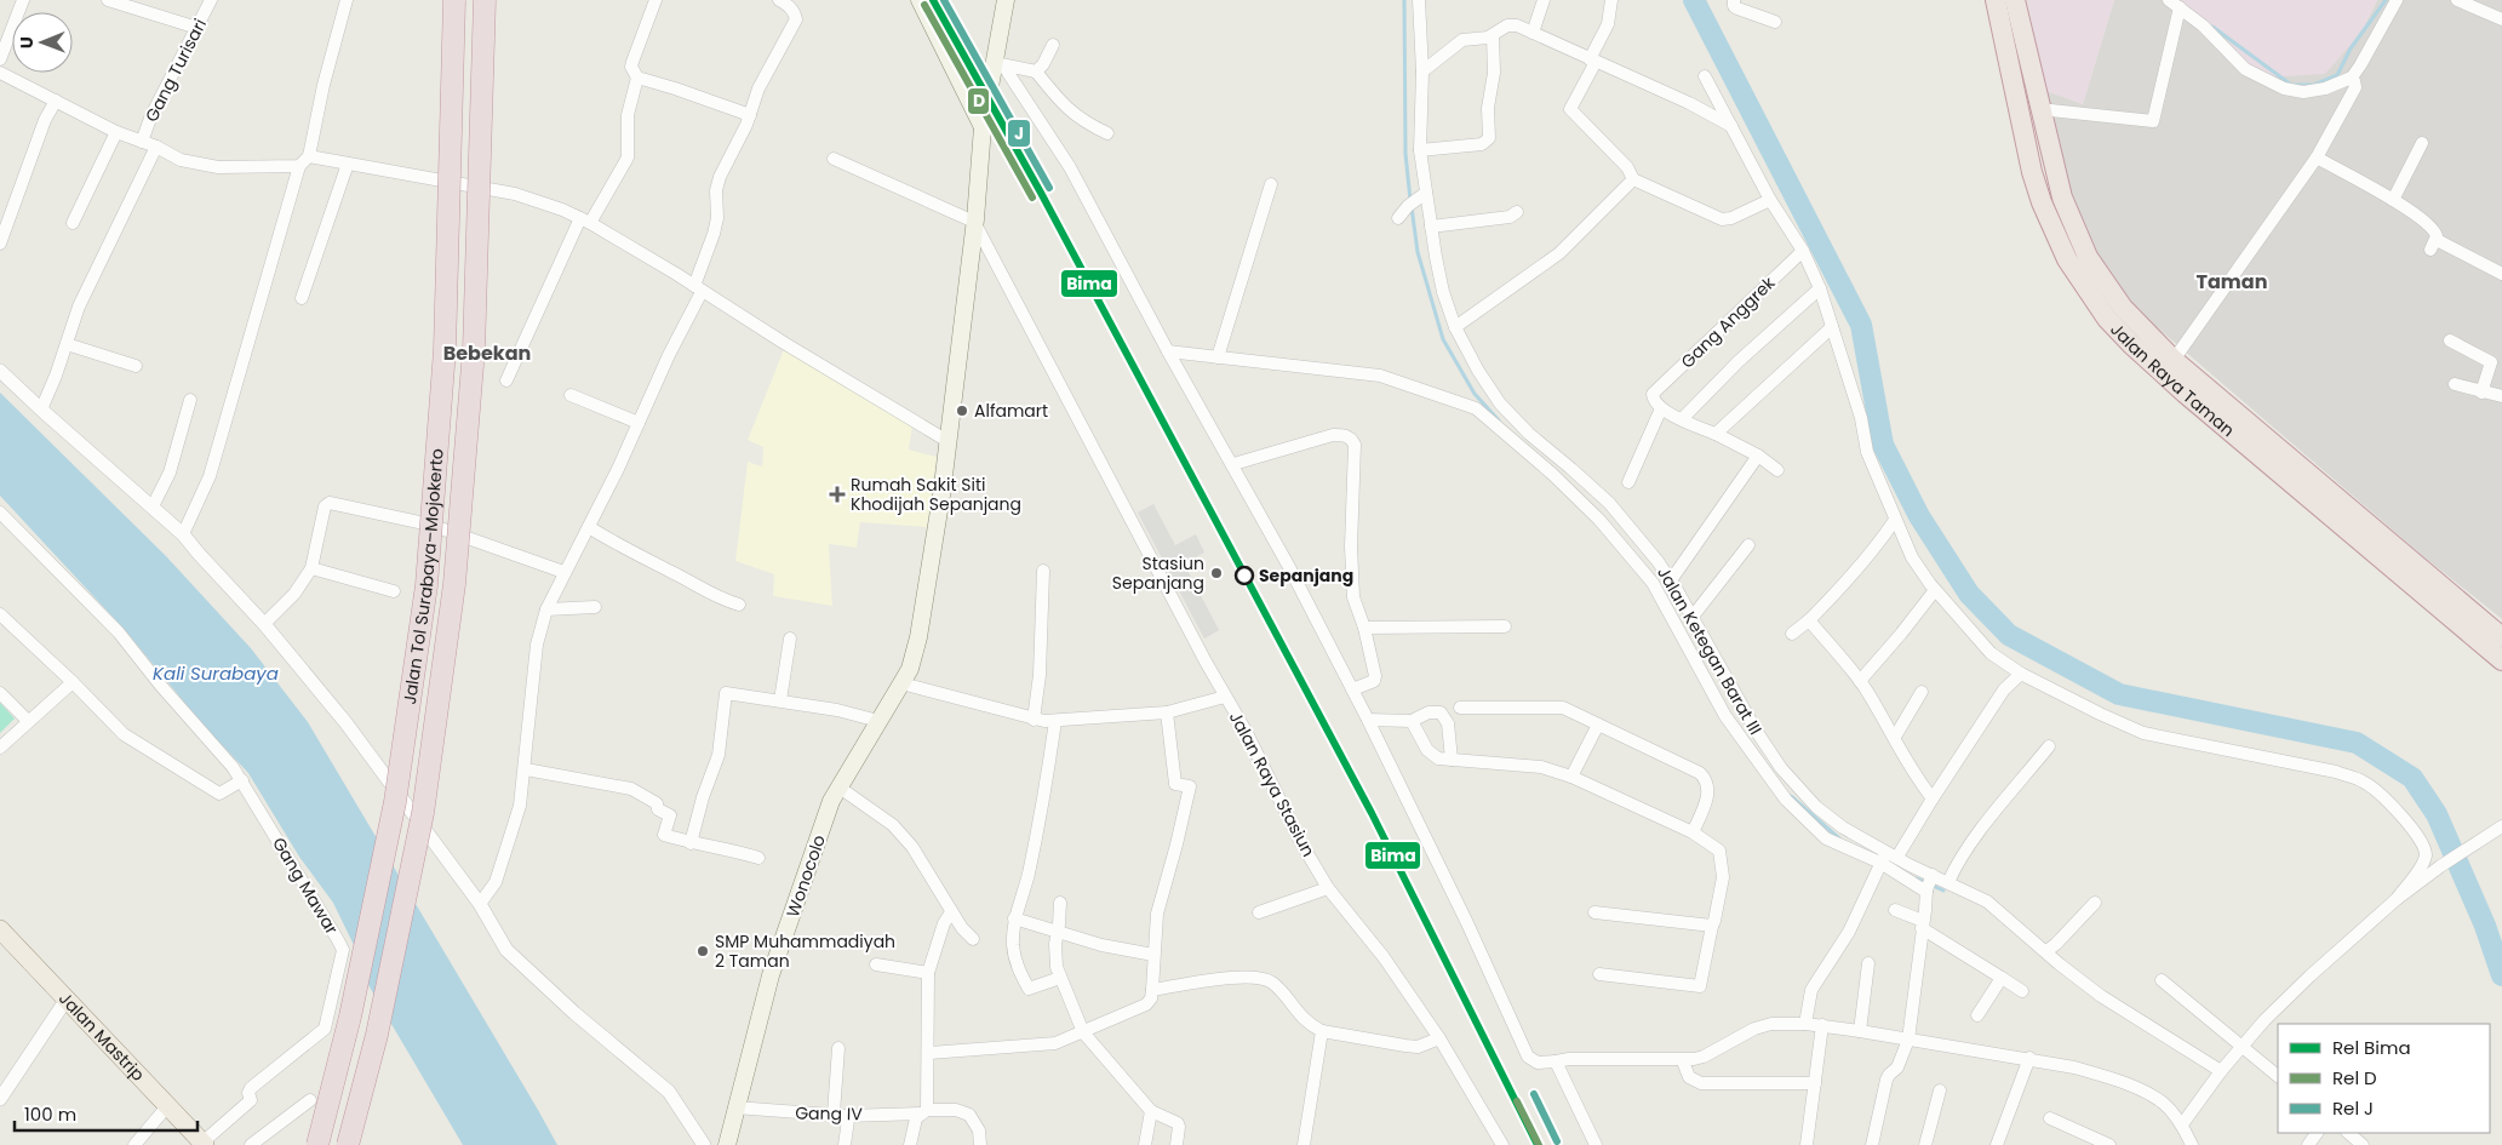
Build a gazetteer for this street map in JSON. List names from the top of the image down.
{
  "streets": {
    "highway": ["Jalan Raya Taman", "Jalan Tol Surabaya–Mojokerto"],
    "main road": ["Wonocolo", "Jalan Mastrip"],
    "street": [
      "Gang Turisari",
      "Gang Anggrek",
      "Jalan Ketegan Barat III",
      "Jalan Raya Stasiun",
      "Gang Mawar",
      "Gang IV"
    ]
  },
  "crossings": [
    ["Jalan Raya Stasiun", "Wonocolo"],
    ["Wonocolo", "Gang IV"],
    ["Gang Mawar", "Jalan Mastrip"]
  ],
  "districts": ["Taman", "Bebekan"],
  "water": ["Kali Surabaya"],
  "places": {
    "other": [
      "Alfamart",
      "Stasiun Sepanjang",
      "Sepanjang",
      "SMP Muhammadiyah 2 Taman"
    ],
    "health": ["Rumah Sakit Siti Khodijah Sepanjang"]
  },
  "lines": ["rail line Bima", "rail line J", "rail line D"],
  "legend": ["Rel Bima", "Rel D", "Rel J"],
  "scale_bar": "100 m",
  "north": "left"
}
